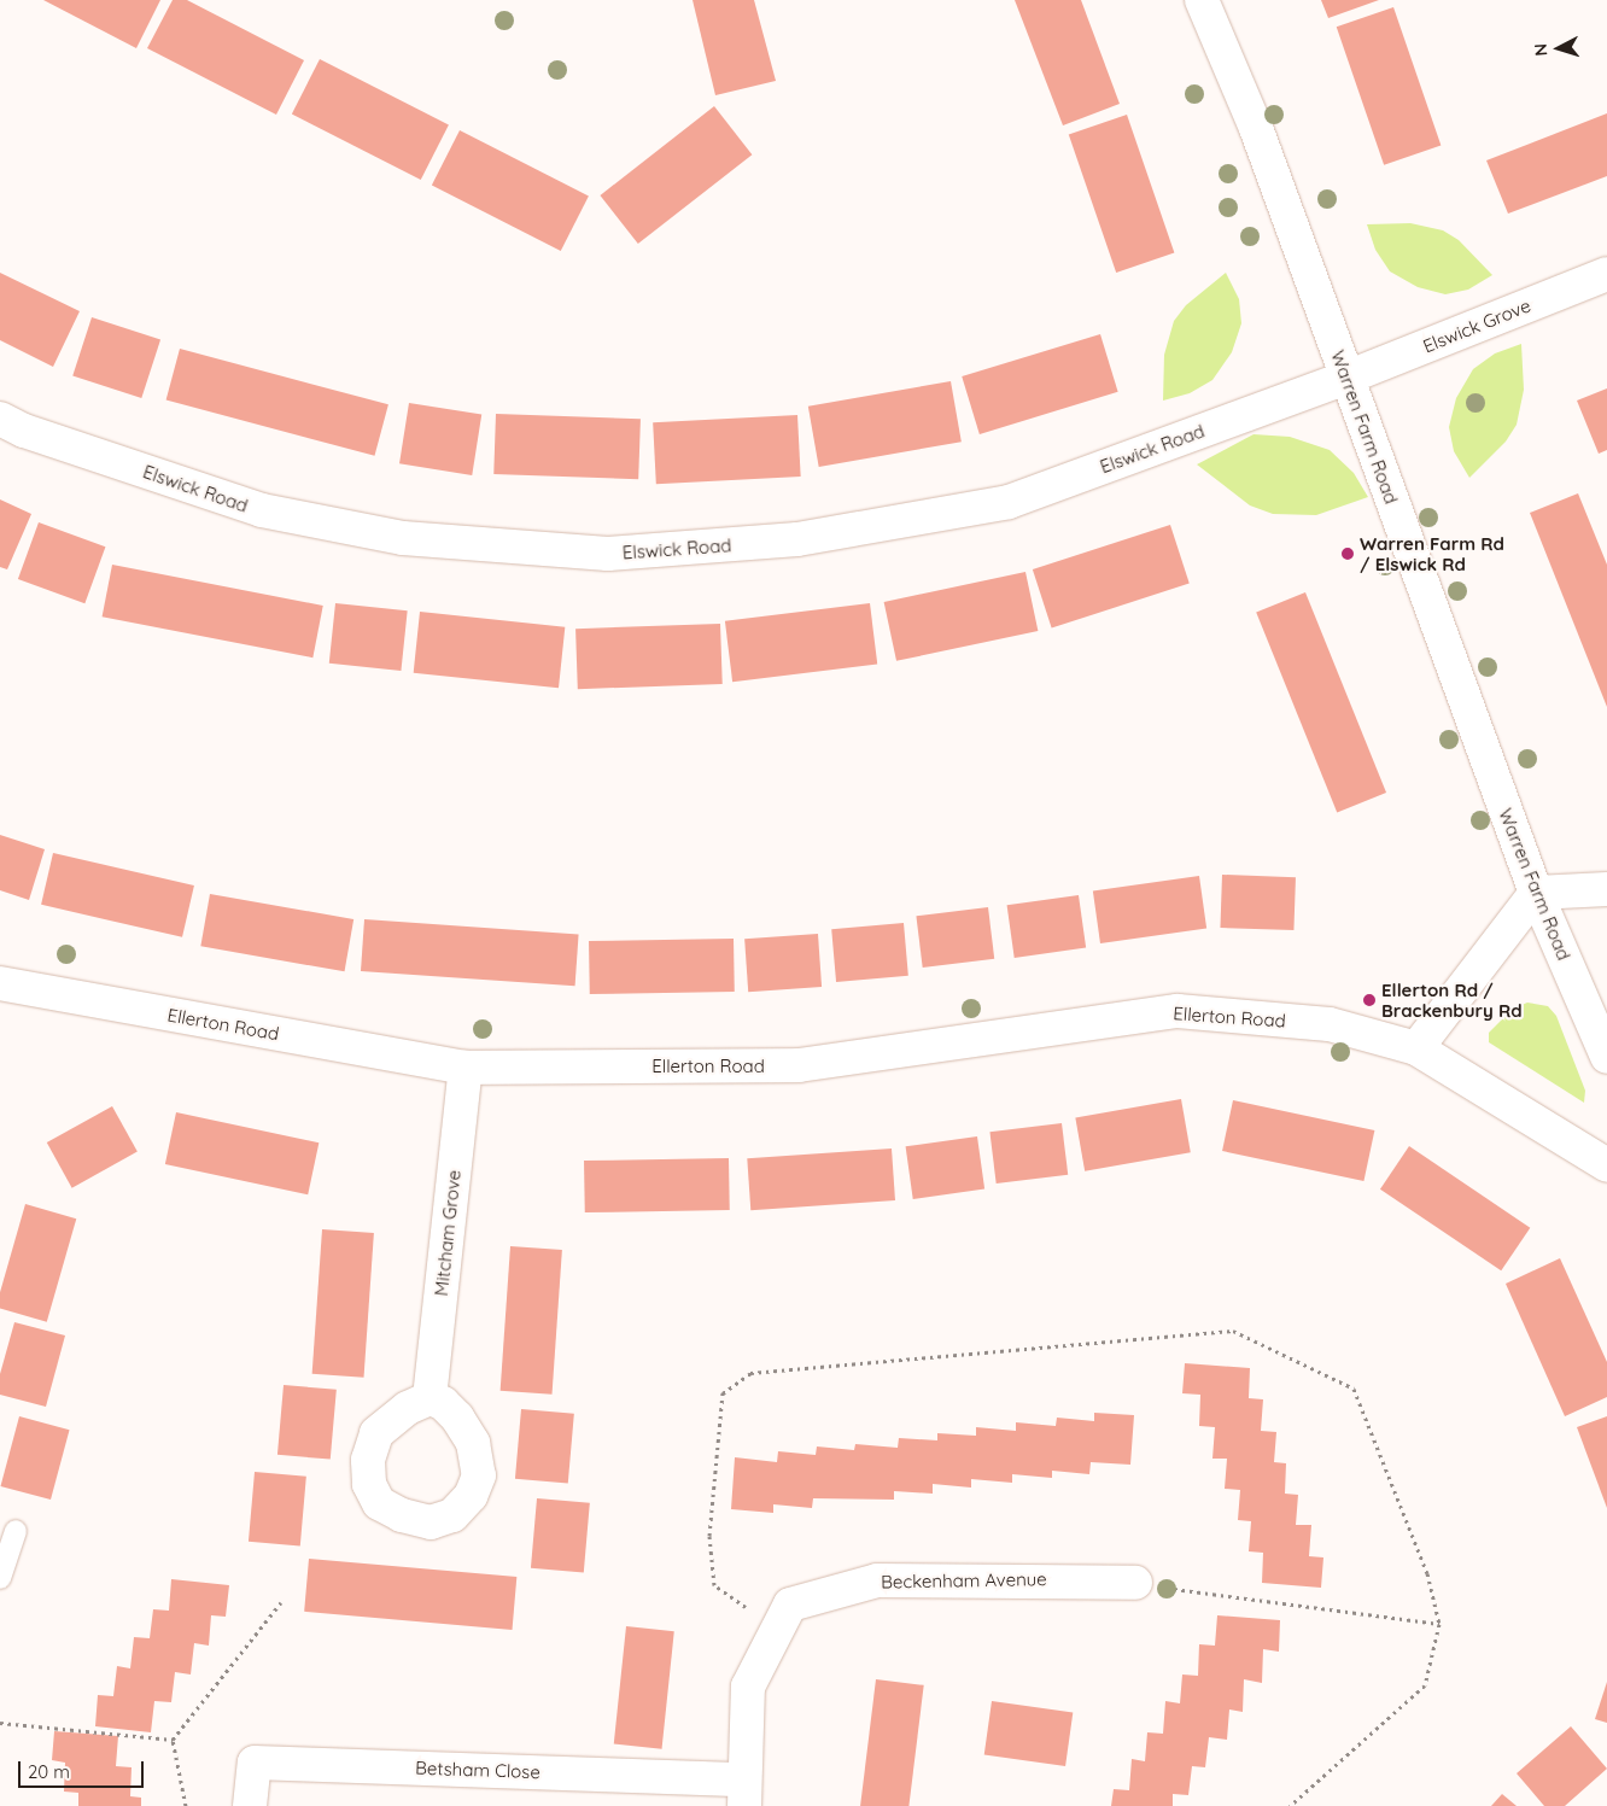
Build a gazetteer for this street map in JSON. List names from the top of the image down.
{
  "streets": {
    "street": [
      "Elswick Grove",
      "Warren Farm Road",
      "Elswick Road",
      "Ellerton Road",
      "Mitcham Grove",
      "Beckenham Avenue",
      "Betsham Close"
    ]
  },
  "crossings": [
    ["Elswick Grove", "Warren Farm Road"],
    ["Elswick Grove", "Elswick Road"],
    ["Warren Farm Road", "Elswick Road"],
    ["Ellerton Road", "Mitcham Grove"],
    ["Beckenham Avenue", "Betsham Close"]
  ],
  "places": ["Warren Farm Rd / Elswick Rd", "Ellerton Rd / Brackenbury Rd"],
  "scale_bar": "20 m",
  "north": "left"
}
